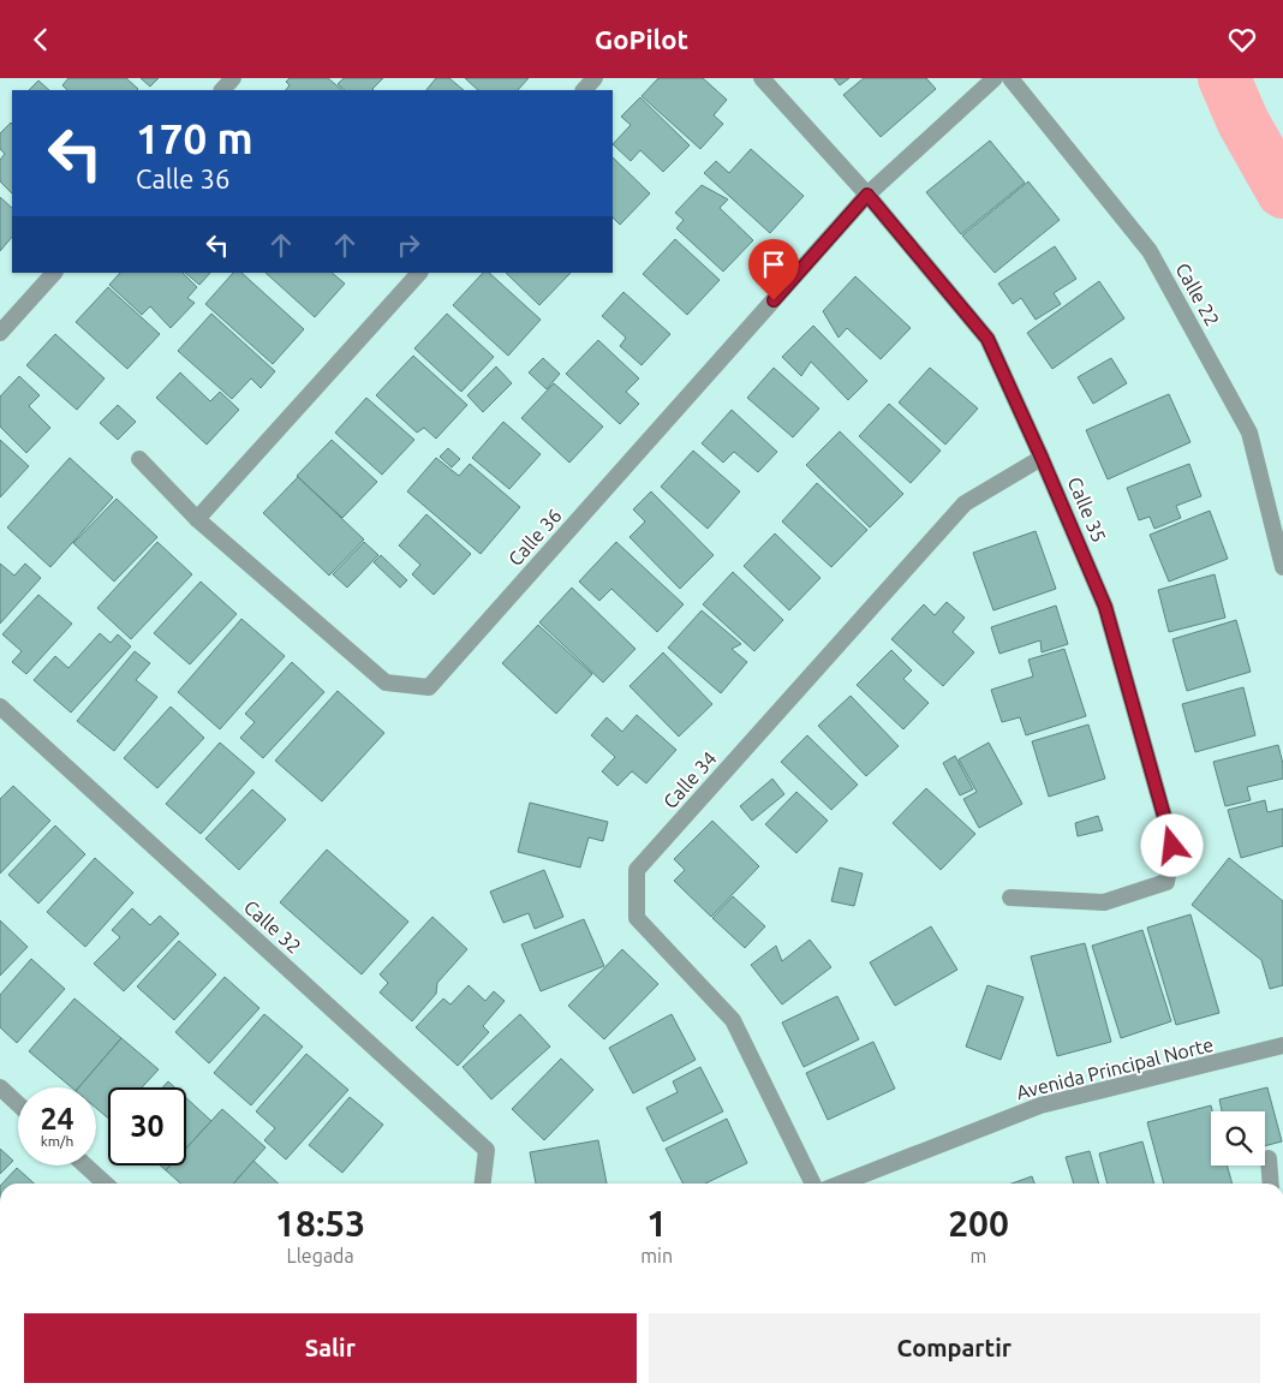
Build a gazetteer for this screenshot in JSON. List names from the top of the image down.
{
  "streets": {
    "street": [
      "Calle 22",
      "Calle 35",
      "Calle 36",
      "Calle 34",
      "Calle 32",
      "Avenida Principal Norte"
    ]
  },
  "crossings": [
    ["Calle 35", "Calle 36"],
    ["Calle 35", "Calle 34"]
  ],
  "page": {
    "header": "GoPilot",
    "turn": ["170 m", "Calle 36"],
    "speed": "24 km/h",
    "limit": "30",
    "eta": [
      "18:53",
      "Llegada",
      "1",
      "min",
      "200",
      "m"
    ],
    "buttons": ["Salir", "Compartir"]
  }
}
